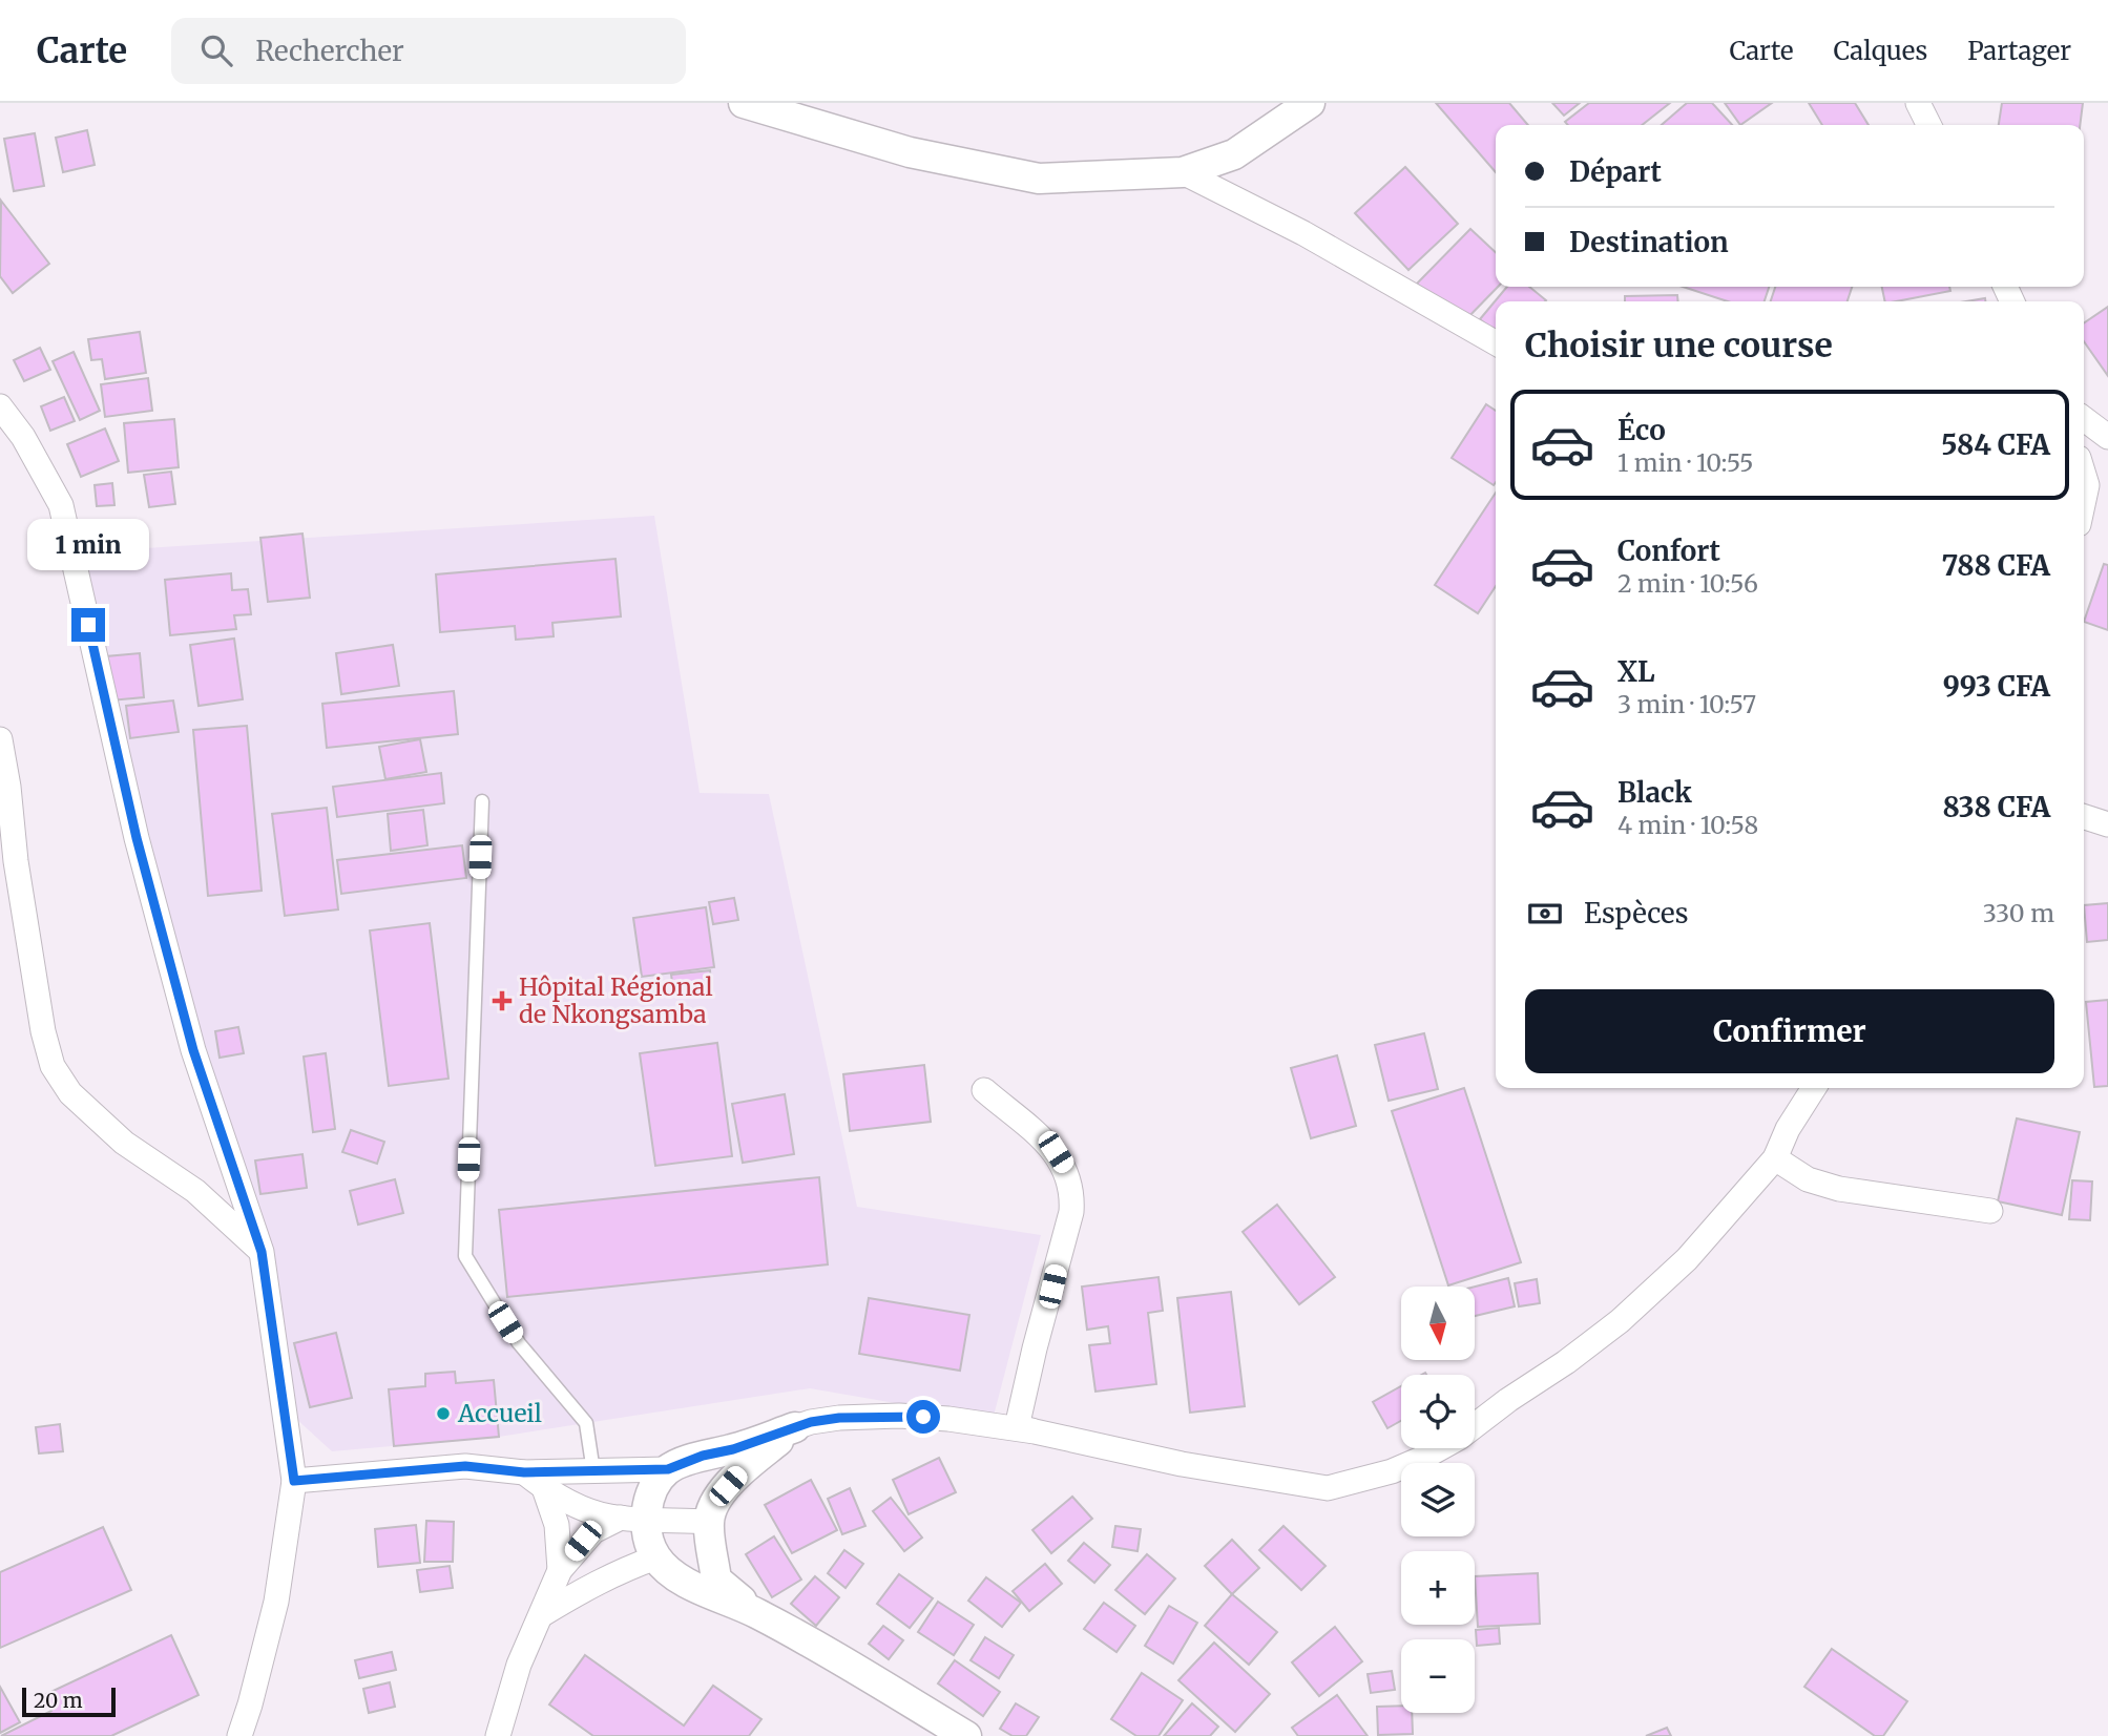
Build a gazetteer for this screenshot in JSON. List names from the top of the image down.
{
  "places": {
    "health": ["Hôpital Régional de Nkongsamba"],
    "other": ["Accueil"]
  },
  "scale_bar": "20 m",
  "north": "bottom",
  "page": {
    "header": "Carte",
    "search": "Rechercher",
    "nav": ["Carte", "Calques", "Partager"],
    "banner": ["Départ", "Destination"],
    "heading": "Choisir une course",
    "list": [
      {
        "name": "Éco",
        "note": "1 min · 10:55",
        "value": "584 CFA"
      },
      {
        "name": "Confort",
        "note": "2 min · 10:56",
        "value": "788 CFA"
      },
      {
        "name": "XL",
        "note": "3 min · 10:57",
        "value": "993 CFA"
      },
      {
        "name": "Black",
        "note": "4 min · 10:58",
        "value": "838 CFA"
      }
    ],
    "bubble": "1 min",
    "pay": ["Espèces", "330 m"],
    "buttons": "Confirmer",
    "map_buttons": ["+", "−"],
    "scale": "20 m"
  }
}
